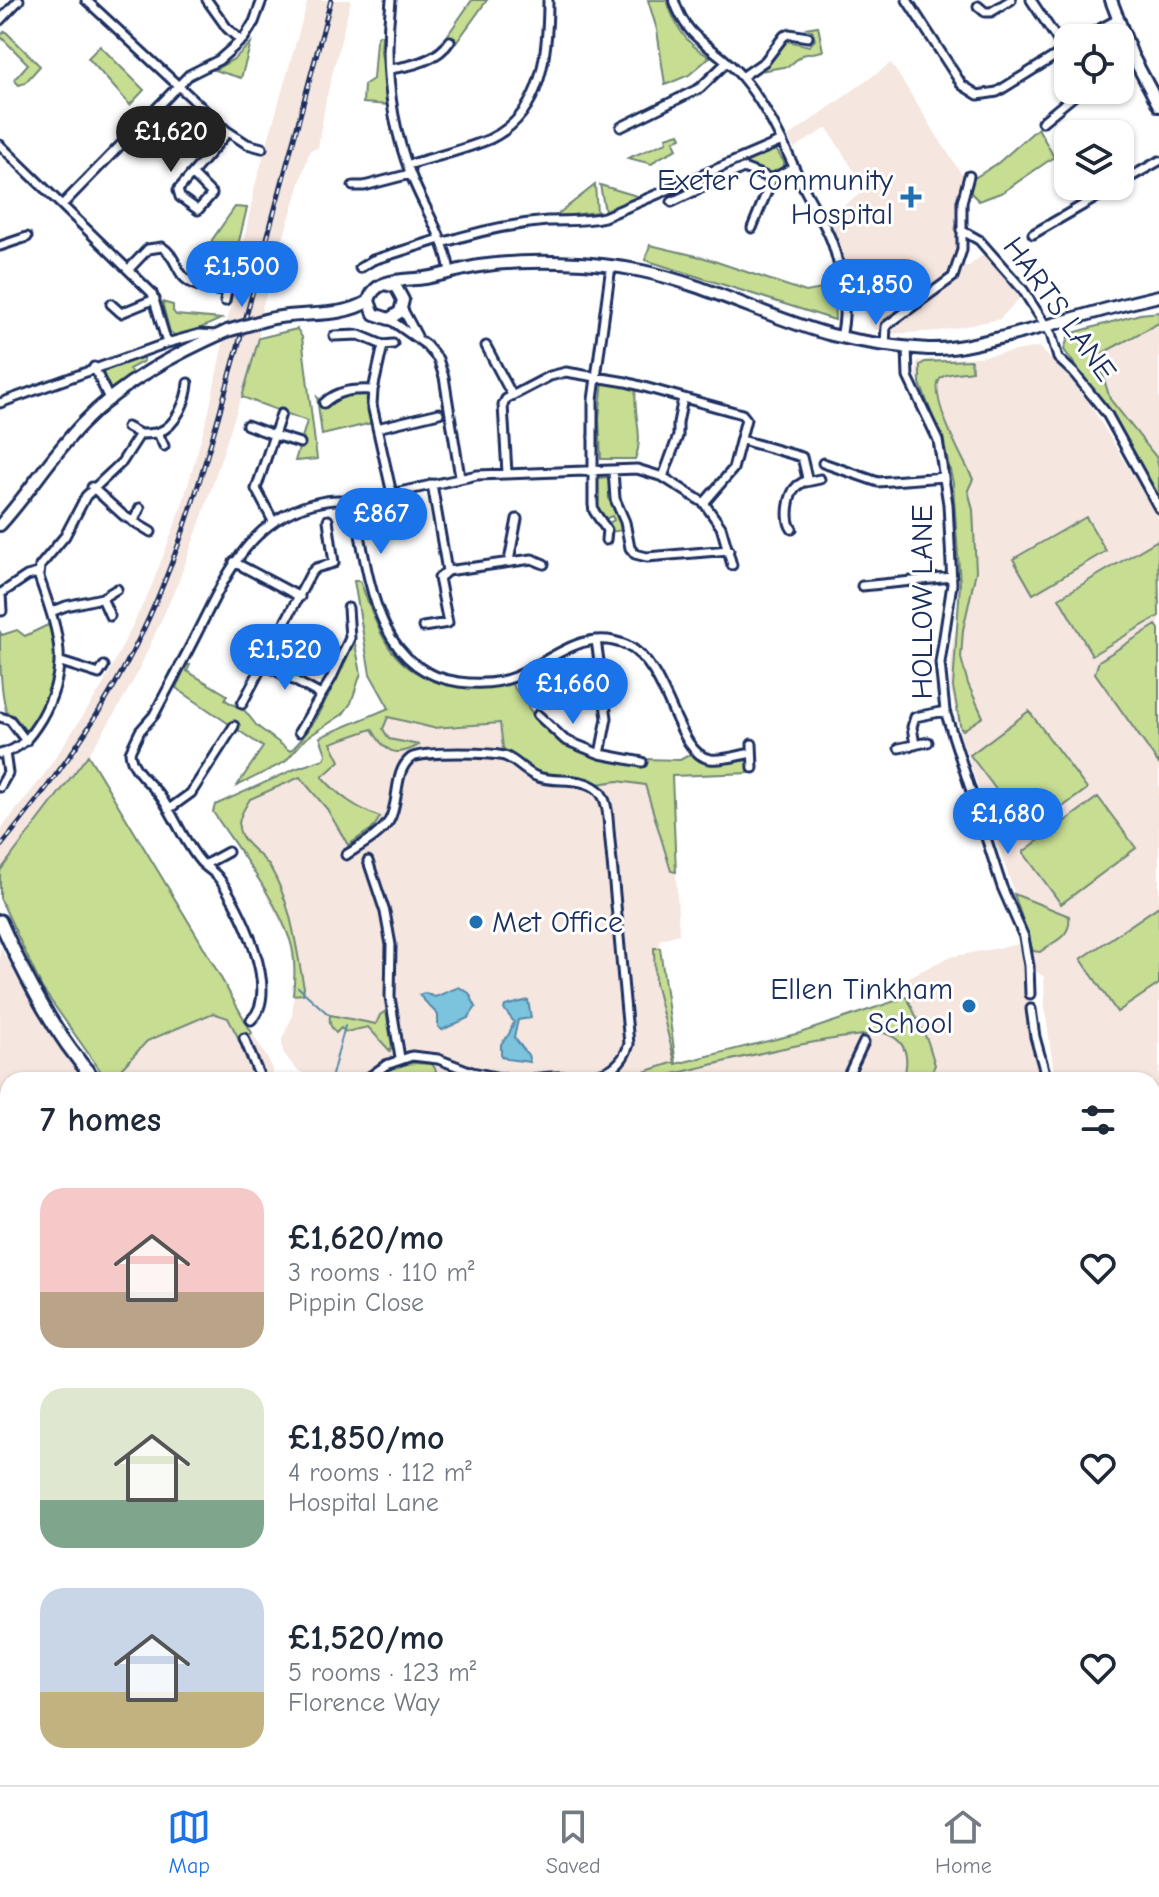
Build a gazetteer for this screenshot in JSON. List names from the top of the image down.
{
  "streets": {
    "street": ["HARTS LANE", "HOLLOW LANE"]
  },
  "places": {
    "health": ["Exeter Community Hospital"],
    "other": ["Met Office", "Ellen Tinkham School"]
  },
  "page": {
    "price": [
      "£1,620",
      "£1,500",
      "£1,850",
      "£867",
      "£1,520",
      "£1,660",
      "£1,680"
    ],
    "heading": "7 homes",
    "list": [
      {
        "name": "£1,620/mo",
        "note": "3 rooms · 110 m² · Pippin Close"
      },
      {
        "name": "£1,850/mo",
        "note": "4 rooms · 112 m² · Hospital Lane"
      },
      {
        "name": "£1,520/mo",
        "note": "5 rooms · 123 m² · Florence Way"
      }
    ],
    "tabs": ["Map", "Saved", "Home"]
  }
}
